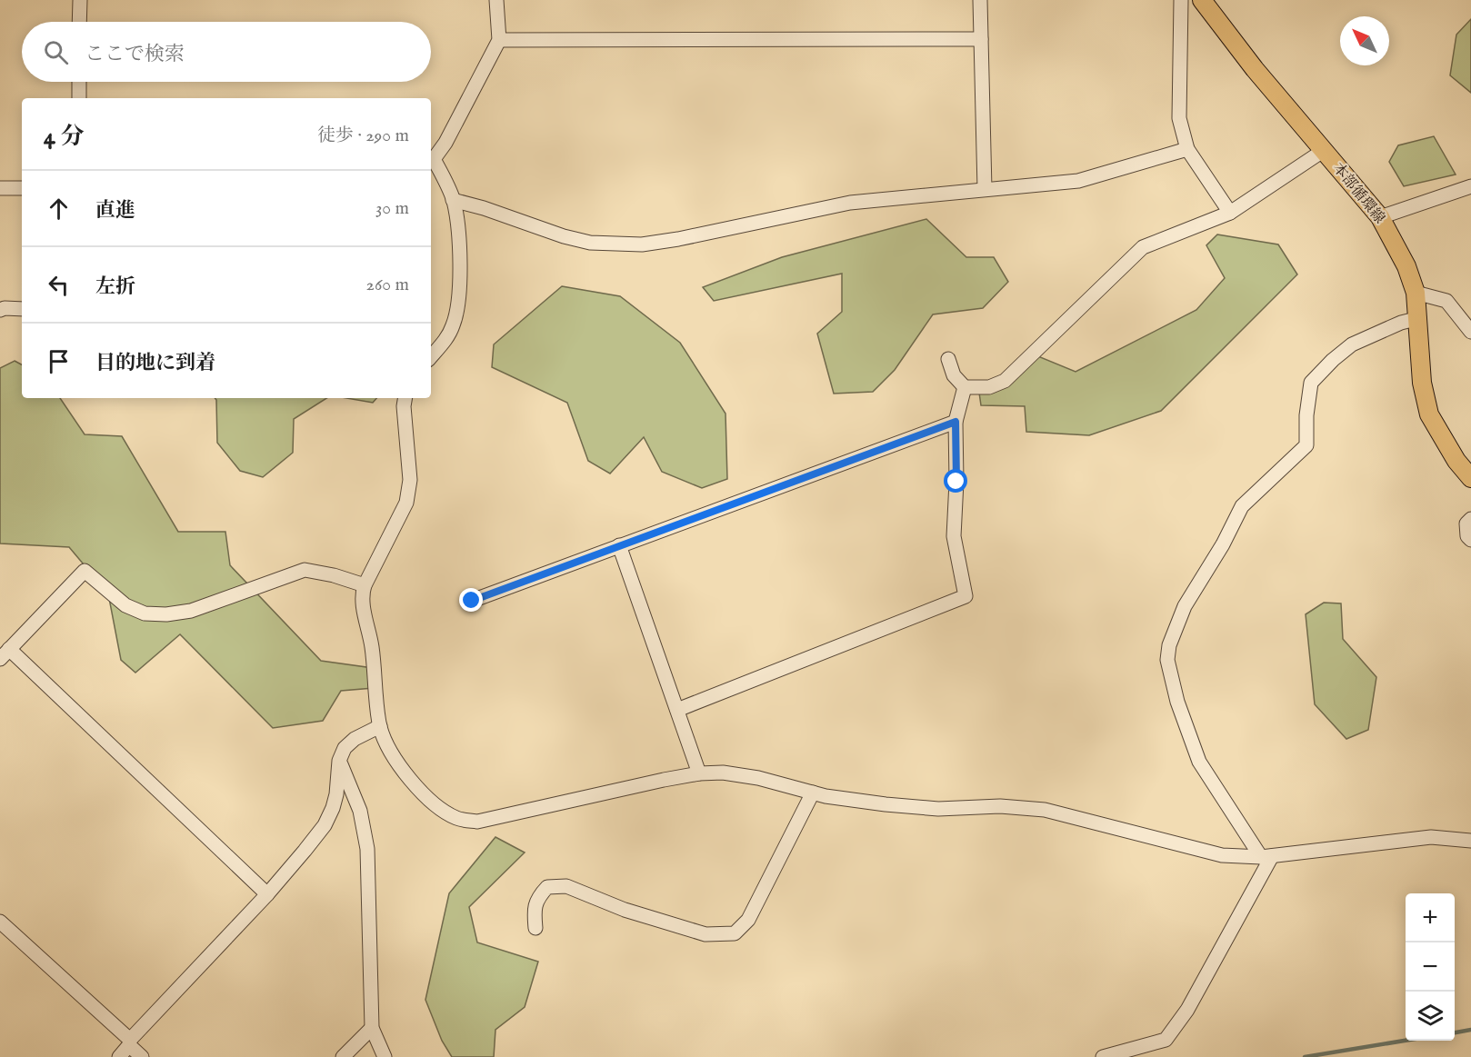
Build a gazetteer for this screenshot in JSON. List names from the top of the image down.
{
  "streets": {
    "main road": ["本部循環線"]
  },
  "north": "top left",
  "page": {
    "search": "ここで検索",
    "heading": ["4 分", "徒歩 · 290 m"],
    "list": [
      ["直進", "30 m"],
      ["左折", "260 m"],
      "目的地に到着"
    ],
    "map_buttons": ["+", "−"]
  }
}
